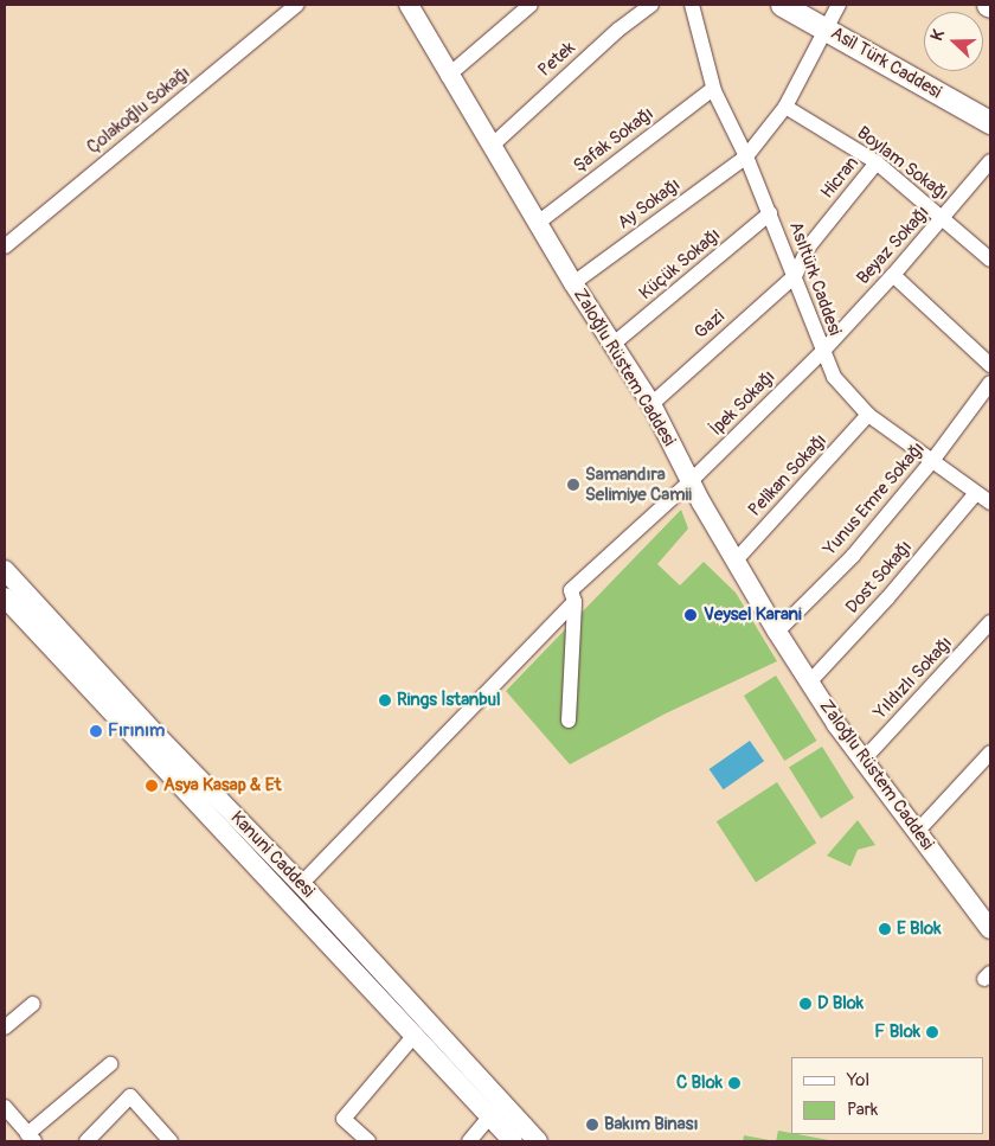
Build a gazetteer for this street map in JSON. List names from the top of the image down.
{
  "streets": {
    "main road": ["Asil Türk Caddesi"],
    "street": [
      "Petek",
      "Çolakoğlu Sokağı",
      "Şafak Sokağı",
      "Boylam Sokağı",
      "Hicran",
      "Ay Sokağı",
      "Beyaz Sokağı",
      "Küçük Sokağı",
      "Asıltürk Caddesi",
      "Gazi",
      "Zaloğlu Rüstem Caddesi",
      "İpek Sokağı",
      "Pelikan Sokağı",
      "Yunus Emre Sokağı",
      "Dost Sokağı",
      "Yıldızlı Sokağı",
      "Kanuni Caddesi"
    ]
  },
  "crossings": [
    ["Petek", "Zaloğlu Rüstem Caddesi"],
    ["Asil Türk Caddesi", "Ay Sokağı"],
    ["Şafak Sokağı", "Asıltürk Caddesi"],
    ["Şafak Sokağı", "Zaloğlu Rüstem Caddesi"],
    ["Boylam Sokağı", "Hicran"],
    ["Boylam Sokağı", "Ay Sokağı"],
    ["Boylam Sokağı", "Beyaz Sokağı"],
    ["Hicran", "Asıltürk Caddesi"],
    ["Hicran", "Gazi"],
    ["Ay Sokağı", "Asıltürk Caddesi"],
    ["Ay Sokağı", "Zaloğlu Rüstem Caddesi"],
    ["Beyaz Sokağı", "Asıltürk Caddesi"],
    ["Beyaz Sokağı", "İpek Sokağı"],
    ["Küçük Sokağı", "Asıltürk Caddesi"],
    ["Küçük Sokağı", "Zaloğlu Rüstem Caddesi"],
    ["Asıltürk Caddesi", "Gazi"],
    ["Asıltürk Caddesi", "İpek Sokağı"],
    ["Asıltürk Caddesi", "Pelikan Sokağı"],
    ["Asıltürk Caddesi", "Yunus Emre Sokağı"],
    ["Asıltürk Caddesi", "Dost Sokağı"],
    ["Gazi", "Zaloğlu Rüstem Caddesi"],
    ["Zaloğlu Rüstem Caddesi", "İpek Sokağı"],
    ["Zaloğlu Rüstem Caddesi", "Pelikan Sokağı"],
    ["Zaloğlu Rüstem Caddesi", "Yunus Emre Sokağı"],
    ["Zaloğlu Rüstem Caddesi", "Dost Sokağı"],
    ["Zaloğlu Rüstem Caddesi", "Yıldızlı Sokağı"]
  ],
  "places": [
    "Samandıra Selimiye Camii",
    "Veysel Karani",
    "Rings İstanbul",
    "Fırınım",
    "Asya Kasap & Et",
    "E Blok",
    "D Blok",
    "F Blok",
    "C Blok",
    "Bakım Binası"
  ],
  "legend": ["Yol", "Park"],
  "north": "left"
}
